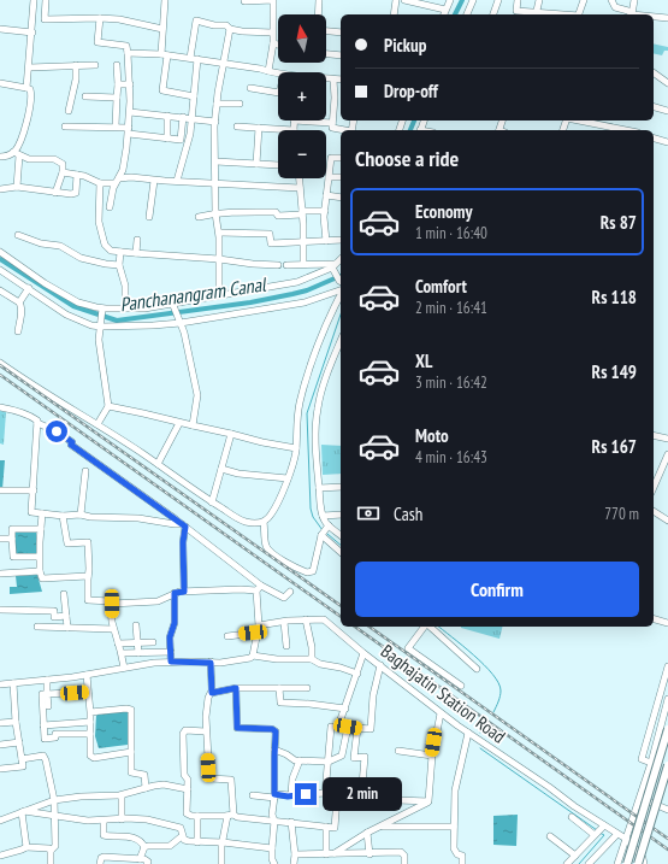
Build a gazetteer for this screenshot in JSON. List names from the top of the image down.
{
  "streets": {
    "street": ["Baghajatin Station Road"]
  },
  "water": ["Panchanangram Canal"],
  "north": "top",
  "page": {
    "map_buttons": ["+", "−"],
    "banner": ["Pickup", "Drop-off"],
    "heading": "Choose a ride",
    "list": [
      {
        "name": "Economy",
        "note": "1 min · 16:40",
        "value": "Rs 87"
      },
      {
        "name": "Comfort",
        "note": "2 min · 16:41",
        "value": "Rs 118"
      },
      {
        "name": "XL",
        "note": "3 min · 16:42",
        "value": "Rs 149"
      },
      {
        "name": "Moto",
        "note": "4 min · 16:43",
        "value": "Rs 167"
      }
    ],
    "pay": ["Cash", "770 m"],
    "buttons": "Confirm",
    "bubble": "2 min"
  }
}
